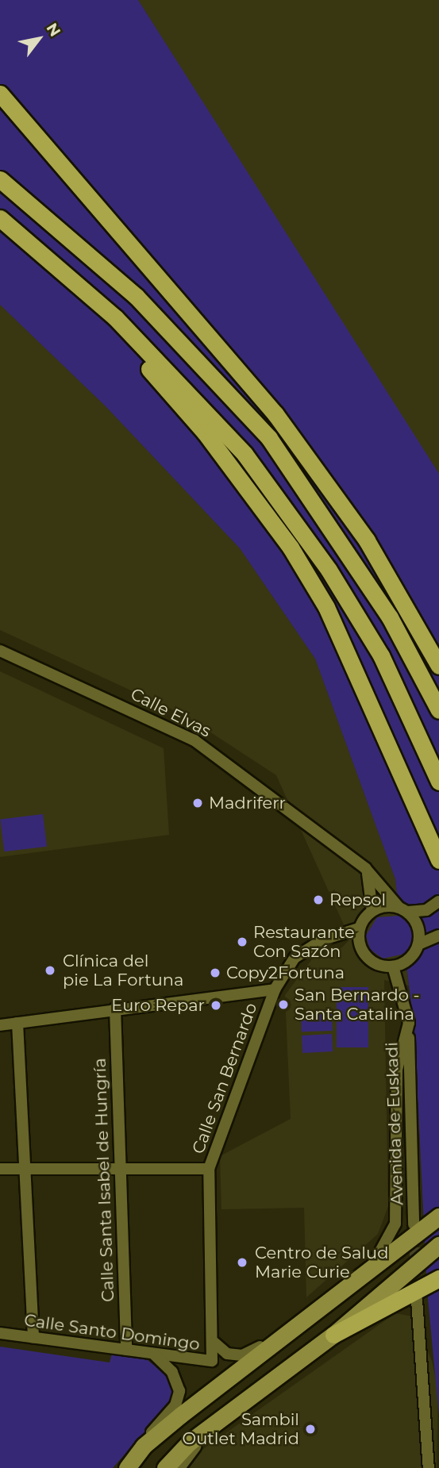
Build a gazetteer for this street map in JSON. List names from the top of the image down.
{
  "streets": {
    "street": [
      "Calle Elvas",
      "Calle San Bernardo",
      "Avenida de Euskadi",
      "Calle Santa Isabel de Hungría",
      "Calle Santo Domingo"
    ]
  },
  "crossings": [
    ["Calle Elvas", "Calle San Bernardo"],
    ["Calle Elvas", "Avenida de Euskadi"],
    ["Calle San Bernardo", "Avenida de Euskadi"],
    ["Calle San Bernardo", "Calle Santo Domingo"],
    ["Calle Santa Isabel de Hungría", "Calle Santo Domingo"]
  ],
  "places": [
    "Madriferr",
    "Repsol",
    "Restaurante Con Sazón",
    "Clínica del pie La Fortuna",
    "Copy2Fortuna",
    "San Bernardo - Santa Catalina",
    "Euro Repar",
    "Centro de Salud Marie Curie",
    "Sambil Outlet Madrid"
  ],
  "north": "top right"
}
